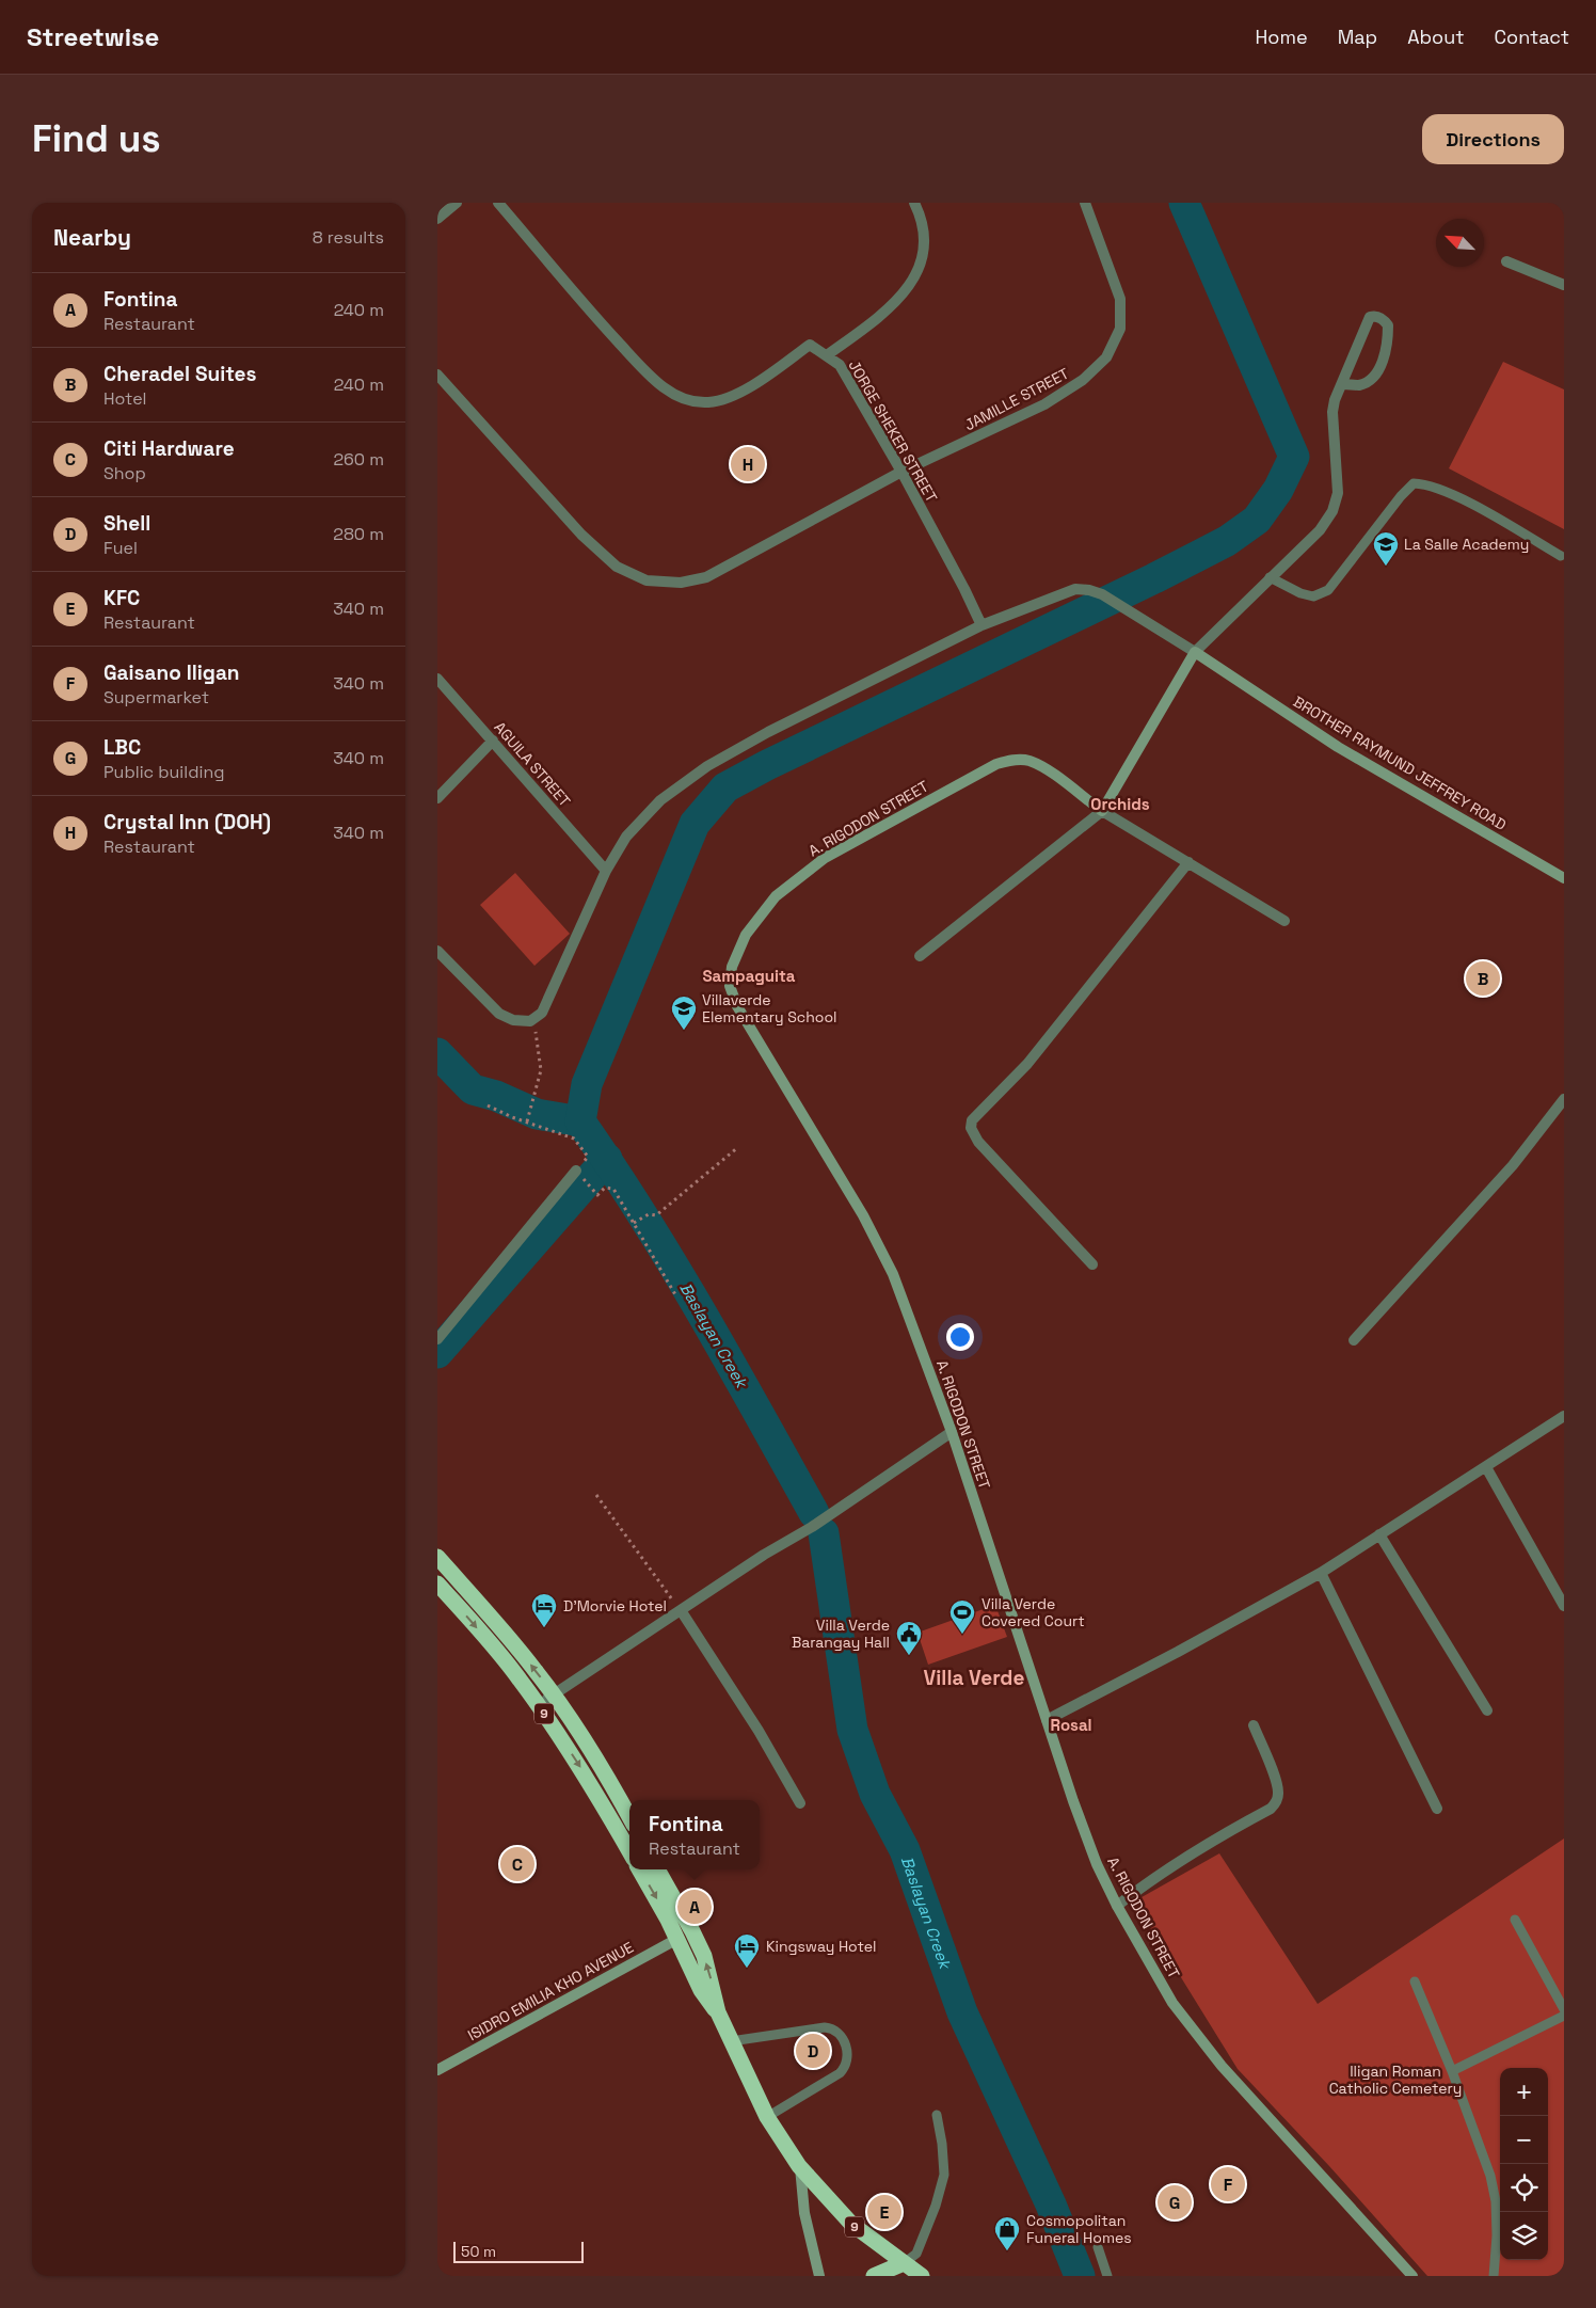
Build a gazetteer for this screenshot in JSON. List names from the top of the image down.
{
  "streets": {
    "highway": ["9"],
    "street": [
      "JAMILLE STREET",
      "JORGE SHEKER STREET",
      "BROTHER RAYMUND JEFFREY ROAD",
      "AGUILA STREET",
      "A. RIGODON STREET",
      "ISIDRO EMILIA KHO AVENUE"
    ]
  },
  "crossings": [
    ["JAMILLE STREET", "JORGE SHEKER STREET"],
    ["9", "ISIDRO EMILIA KHO AVENUE"]
  ],
  "districts": [
    "Orchids",
    "Sampaguita",
    "Villa Verde",
    "Rosal"
  ],
  "water": ["Baslayan Creek"],
  "parks": ["Iligan Roman Catholic Cemetery"],
  "places": {
    "school or university": ["La Salle Academy", "Villaverde Elementary School"],
    "hotel": ["D'Morvie Hotel", "Kingsway Hotel"],
    "sports": ["Villa Verde Covered Court"],
    "public building": ["Villa Verde Barangay Hall"],
    "shop": ["Cosmopolitan Funeral Homes"]
  },
  "scale_bar": "50 m",
  "north": "top left",
  "page": {
    "header": "Streetwise",
    "nav": [
      "Home",
      "Map",
      "About",
      "Contact"
    ],
    "buttons": "Directions",
    "title": "Find us",
    "heading": ["Nearby", "8 results"],
    "list": [
      {
        "mark": "A",
        "name": "Fontina",
        "note": "Restaurant",
        "value": "240 m"
      },
      {
        "mark": "B",
        "name": "Cheradel Suites",
        "note": "Hotel",
        "value": "240 m"
      },
      {
        "mark": "C",
        "name": "Citi Hardware",
        "note": "Shop",
        "value": "260 m"
      },
      {
        "mark": "D",
        "name": "Shell",
        "note": "Fuel",
        "value": "280 m"
      },
      {
        "mark": "E",
        "name": "KFC",
        "note": "Restaurant",
        "value": "340 m"
      },
      {
        "mark": "F",
        "name": "Gaisano Iligan",
        "note": "Supermarket",
        "value": "340 m"
      },
      {
        "mark": "G",
        "name": "LBC",
        "note": "Public building",
        "value": "340 m"
      },
      {
        "mark": "H",
        "name": "Crystal Inn (DOH)",
        "note": "Restaurant",
        "value": "340 m"
      }
    ],
    "pins": [
      "H",
      "B",
      "C",
      "A",
      "D",
      "F",
      "G",
      "E"
    ],
    "popup": ["Fontina", "Restaurant"],
    "map_buttons": ["+", "−"],
    "scale": "50 m"
  }
}
